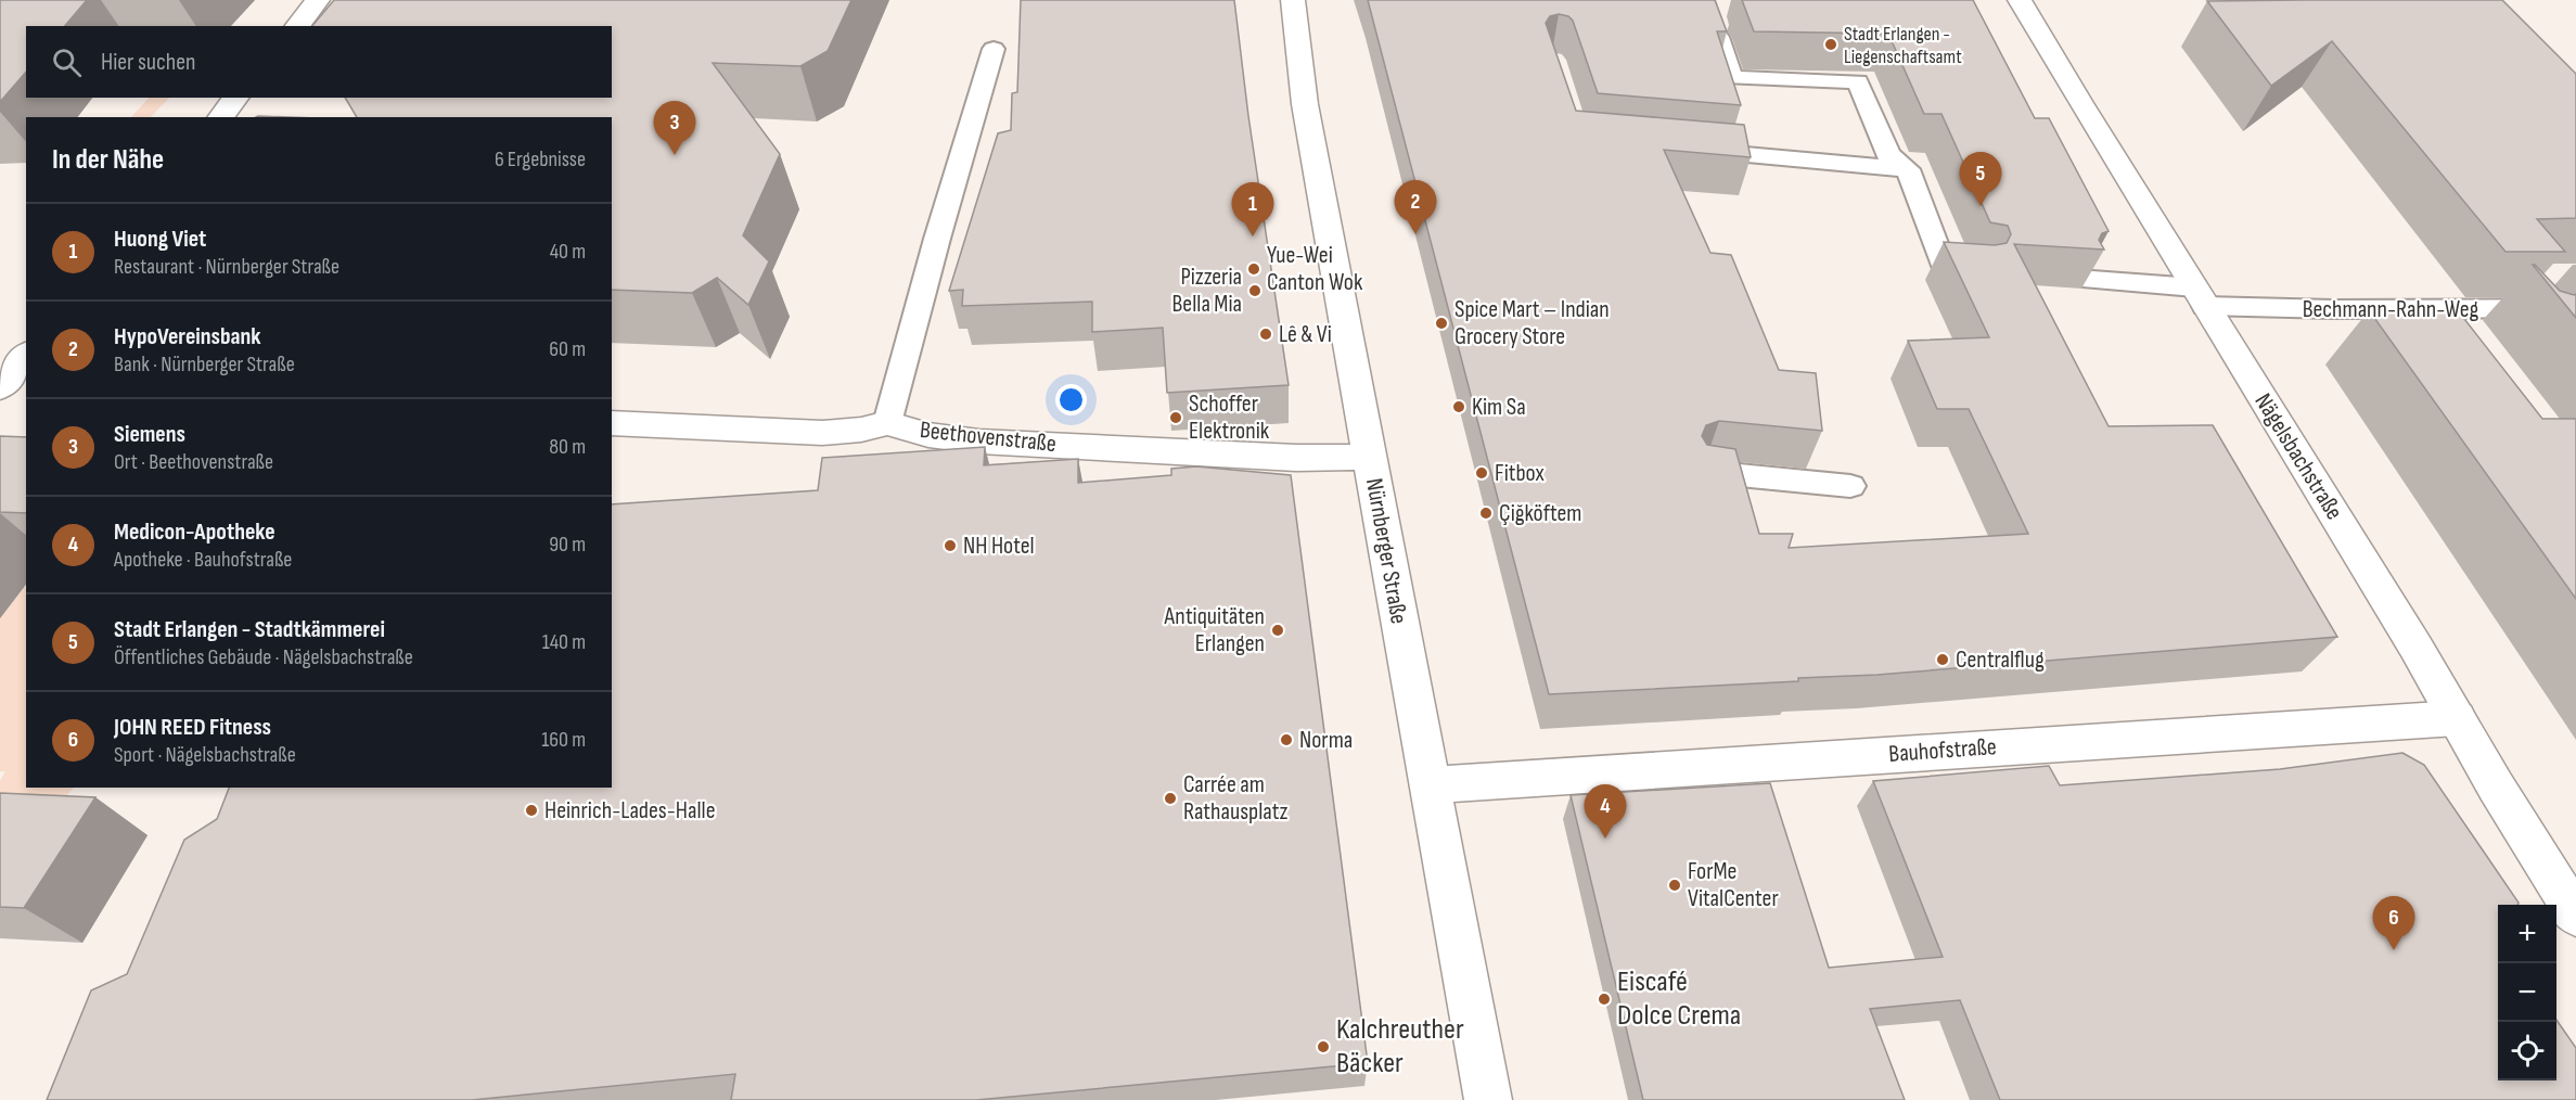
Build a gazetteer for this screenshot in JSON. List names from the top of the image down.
{
  "streets": {
    "street": [
      "Beethovenstraße",
      "Nägelsbachstraße",
      "Nürnberger Straße",
      "Bauhofstraße"
    ],
    "lane": ["Bechmann-Rahn-Weg"]
  },
  "crossings": [
    ["Bechmann-Rahn-Weg", "Nägelsbachstraße"],
    ["Beethovenstraße", "Nürnberger Straße"],
    ["Nägelsbachstraße", "Bauhofstraße"],
    ["Nürnberger Straße", "Bauhofstraße"]
  ],
  "places": [
    "Stadt Erlangen - Liegenschaftsamt",
    "Yue-Wei Canton Wok",
    "Pizzeria Bella Mia",
    "Spice Mart – Indian Grocery Store",
    "Lê & Vi",
    "Kim Sa",
    "Schoffer Elektronik",
    "Fitbox",
    "Çiğköftem",
    "NH Hotel",
    "Antiquitäten Erlangen",
    "Centralflug",
    "Norma",
    "Carrée am Rathausplatz",
    "Heinrich-Lades-Halle",
    "ForMe VitalCenter",
    "Eiscafé Dolce Crema",
    "Kalchreuther Bäcker"
  ],
  "page": {
    "search": "Hier suchen",
    "pins": [
      "3",
      "5",
      "2",
      "1",
      "4",
      "6"
    ],
    "heading": ["In der Nähe", "6 Ergebnisse"],
    "list": [
      {
        "mark": "1",
        "name": "Huong Viet",
        "note": "Restaurant · Nürnberger Straße",
        "value": "40 m"
      },
      {
        "mark": "2",
        "name": "HypoVereinsbank",
        "note": "Bank · Nürnberger Straße",
        "value": "60 m"
      },
      {
        "mark": "3",
        "name": "Siemens",
        "note": "Ort · Beethovenstraße",
        "value": "80 m"
      },
      {
        "mark": "4",
        "name": "Medicon-Apotheke",
        "note": "Apotheke · Bauhofstraße",
        "value": "90 m"
      },
      {
        "mark": "5",
        "name": "Stadt Erlangen - Stadtkämmerei",
        "note": "Öffentliches Gebäude · Nägelsbachstraße",
        "value": "140 m"
      },
      {
        "mark": "6",
        "name": "JOHN REED Fitness",
        "note": "Sport · Nägelsbachstraße",
        "value": "160 m"
      }
    ],
    "map_buttons": ["+", "−"]
  }
}
